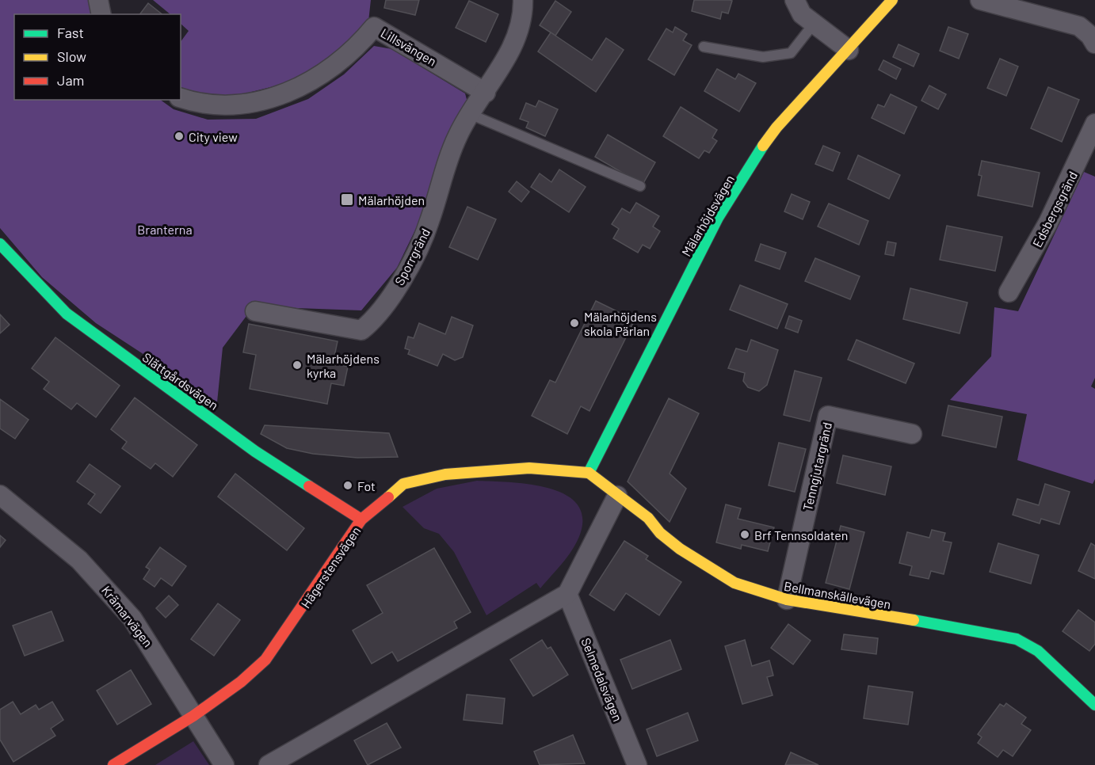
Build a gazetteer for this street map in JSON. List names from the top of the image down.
{
  "streets": {
    "street": [
      "Lillsvängen",
      "Edsbergsgränd",
      "Mälarhöjdsvägen",
      "Sporrgränd",
      "Slättgårdsvägen",
      "Tenngjutargränd",
      "Hägerstensvägen",
      "Bellmanskällevägen",
      "Krämarvägen",
      "Selmedalsvägen"
    ]
  },
  "crossings": [
    ["Lillsvängen", "Sporrgränd"],
    ["Mälarhöjdsvägen", "Hägerstensvägen"],
    ["Mälarhöjdsvägen", "Bellmanskällevägen"],
    ["Slättgårdsvägen", "Hägerstensvägen"],
    ["Tenngjutargränd", "Bellmanskällevägen"],
    ["Hägerstensvägen", "Bellmanskällevägen"],
    ["Hägerstensvägen", "Krämarvägen"]
  ],
  "parks": ["Branterna"],
  "places": {
    "other": [
      "City view",
      "Mälarhöjdens skola Pärlan",
      "Mälarhöjdens kyrka",
      "Fot",
      "Brf Tennsoldaten"
    ],
    "transit": ["Mälarhöjden"]
  },
  "legend": ["Fast", "Slow", "Jam"]
}
